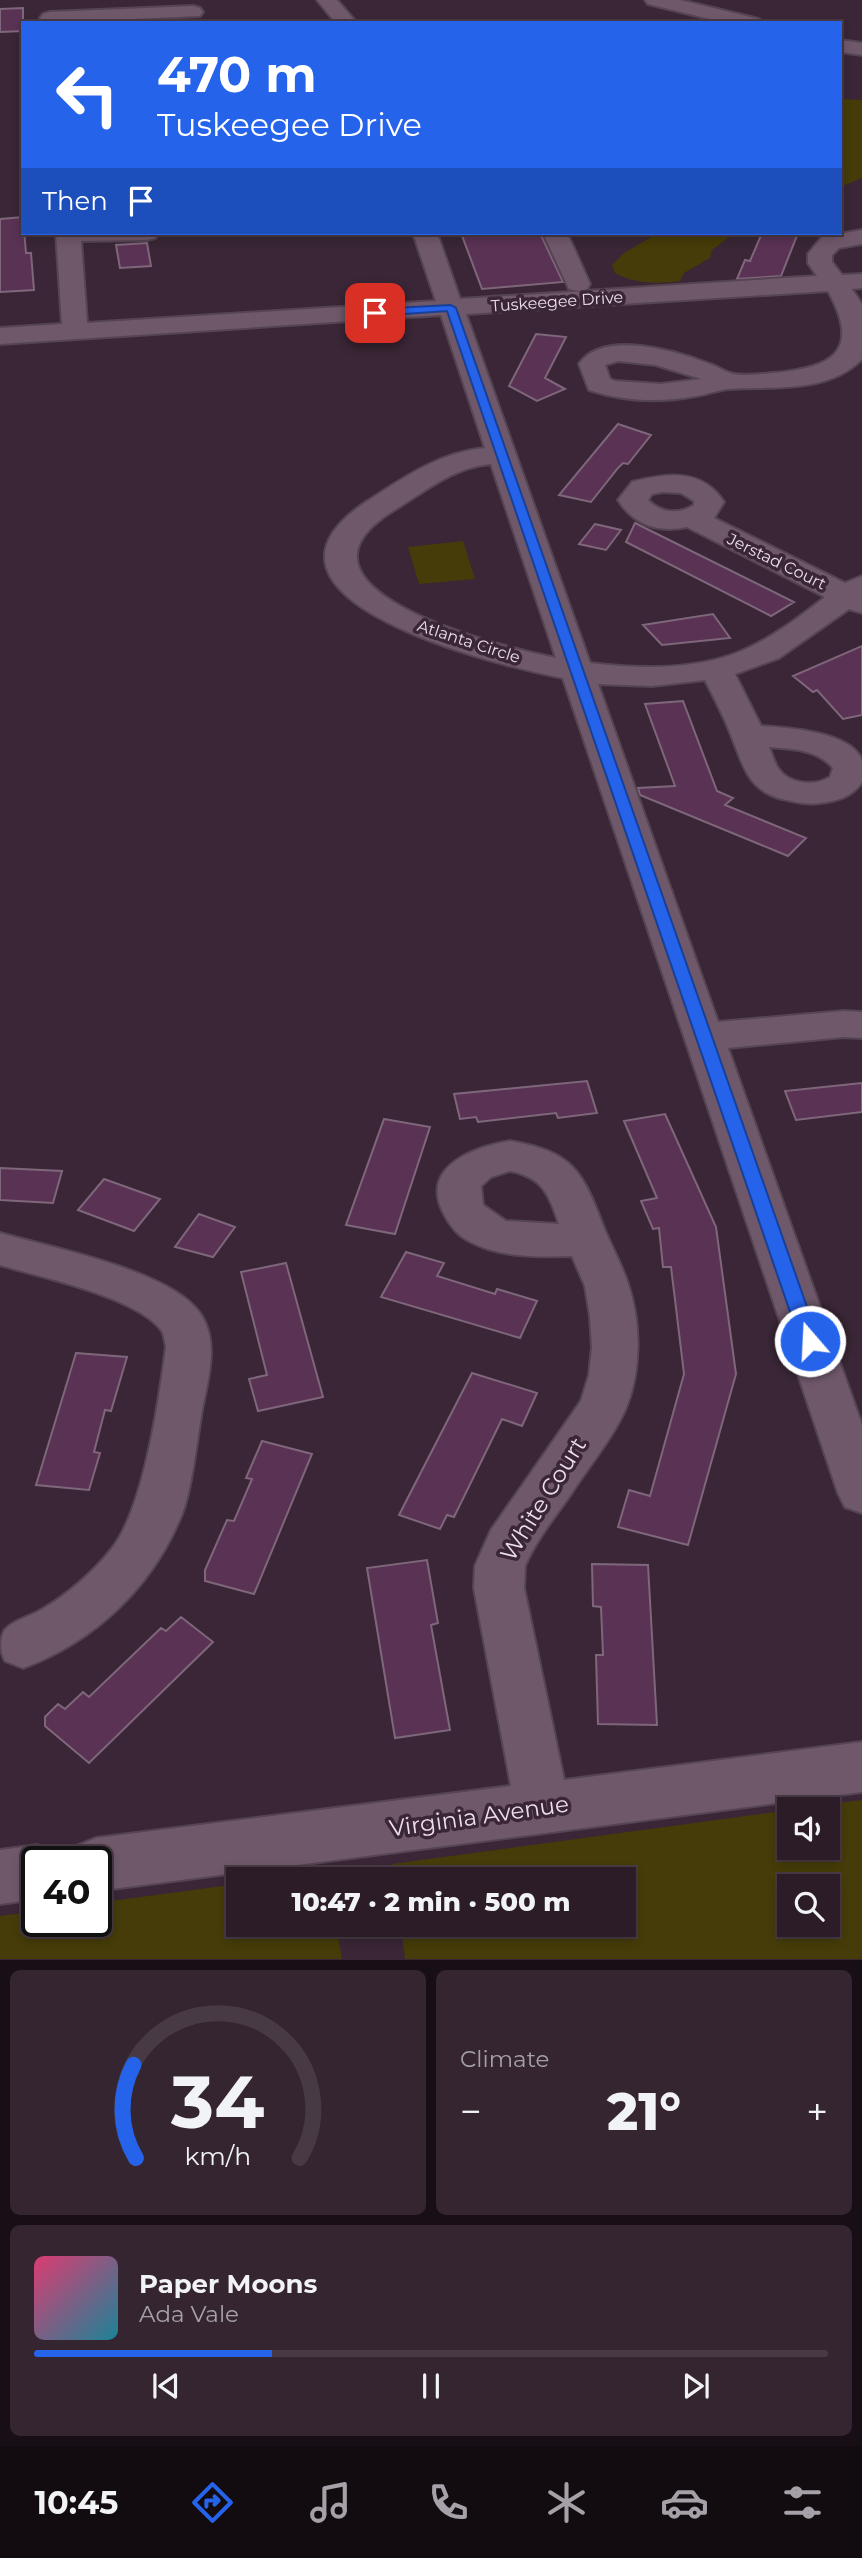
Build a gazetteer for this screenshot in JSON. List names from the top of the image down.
{
  "streets": {
    "street": [
      "Tuskeegee Drive",
      "Jerstad Court",
      "Atlanta Circle",
      "White Court",
      "Virginia Avenue"
    ]
  },
  "crossings": [
    ["Jerstad Court", "Atlanta Circle"],
    ["White Court", "Virginia Avenue"]
  ],
  "page": {
    "turn": ["470 m", "Tuskeegee Drive"],
    "then": "Then",
    "limit": "40",
    "trip": "10:47 · 2 min · 500 m",
    "tile": "Climate",
    "heat": ["−", "21°", "+"],
    "song": ["Paper Moons", "Ada Vale"],
    "tabs": "10:45",
    "gauge": ["34", "km/h"]
  }
}
